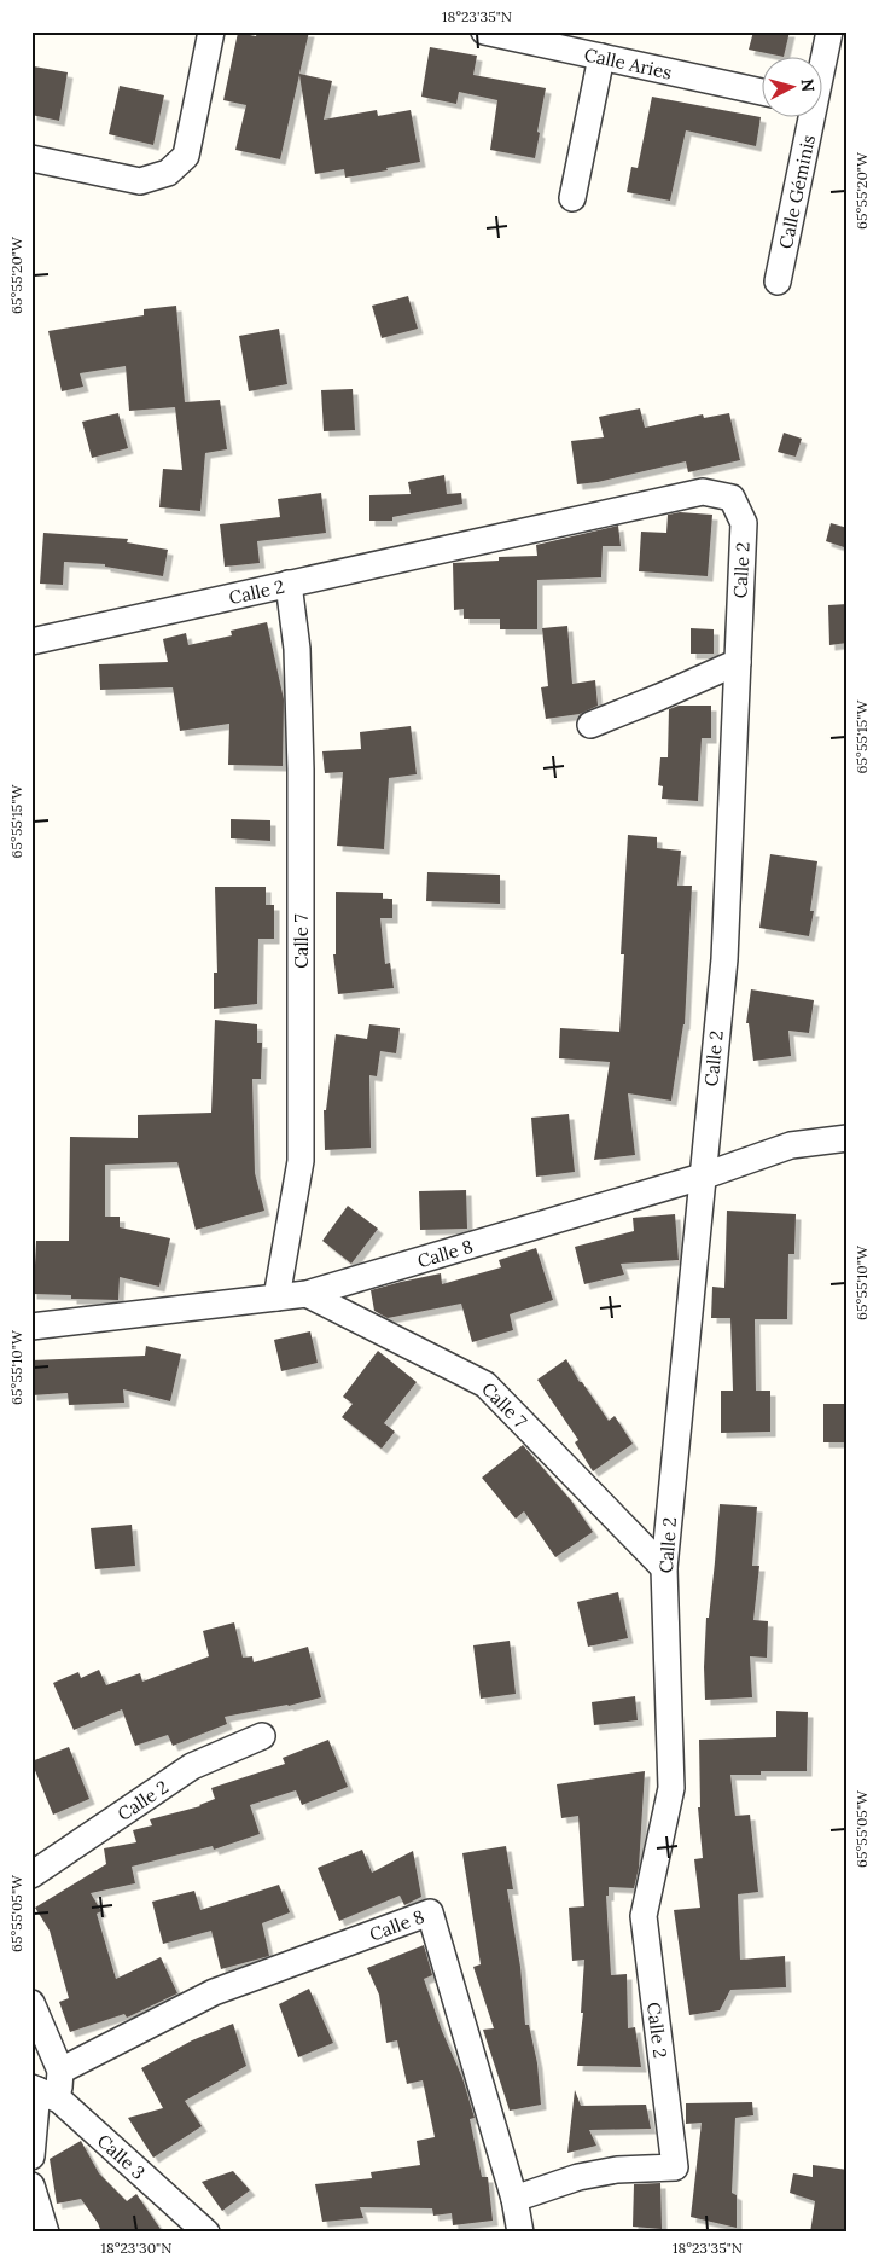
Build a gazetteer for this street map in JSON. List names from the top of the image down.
{
  "streets": {
    "street": [
      "Calle Aries",
      "Calle Géminis",
      "Calle 2",
      "Calle 7",
      "Calle 8",
      "Calle 3"
    ]
  },
  "crossings": [
    ["Calle 2", "Calle 7"],
    ["Calle 2", "Calle 8"],
    ["Calle 7", "Calle 8"]
  ],
  "north": "right",
  "coordinates": [
    "18°23'35\"N",
    "65°55'20\"W",
    "65°55'15\"W",
    "65°55'10\"W",
    "65°55'05\"W",
    "18°23'30\"N"
  ]
}
